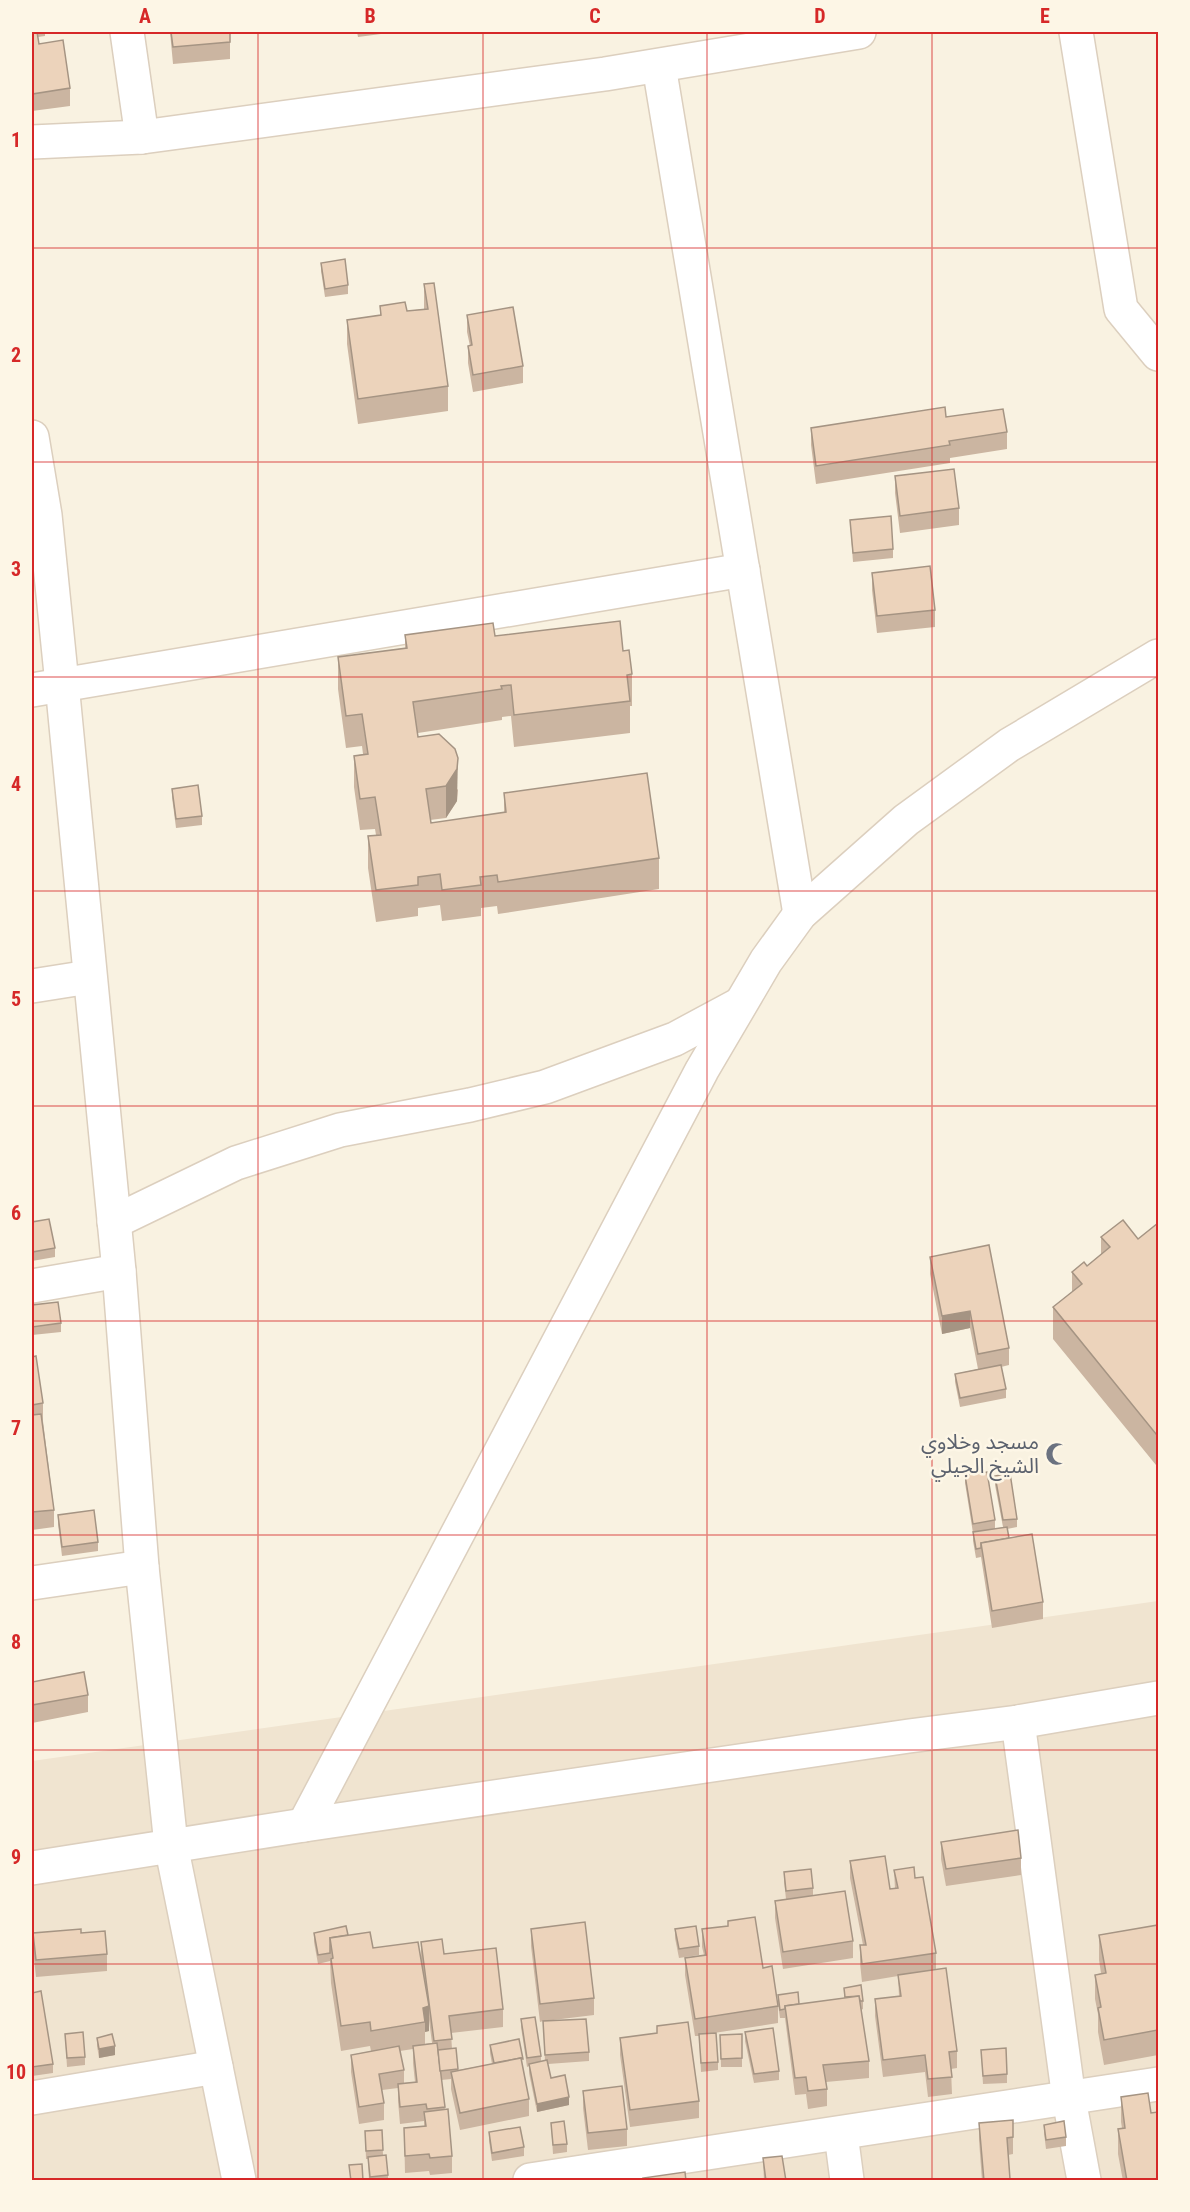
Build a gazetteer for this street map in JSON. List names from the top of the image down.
{
  "places": {
    "mosque": ["مسجد وخلاوي الشيخ الجيلي"]
  },
  "grid": {
    "columns": [
      "A",
      "B",
      "C",
      "D",
      "E"
    ],
    "rows": [
      "1",
      "2",
      "3",
      "4",
      "5",
      "6",
      "7",
      "8",
      "9",
      "10"
    ]
  }
}
